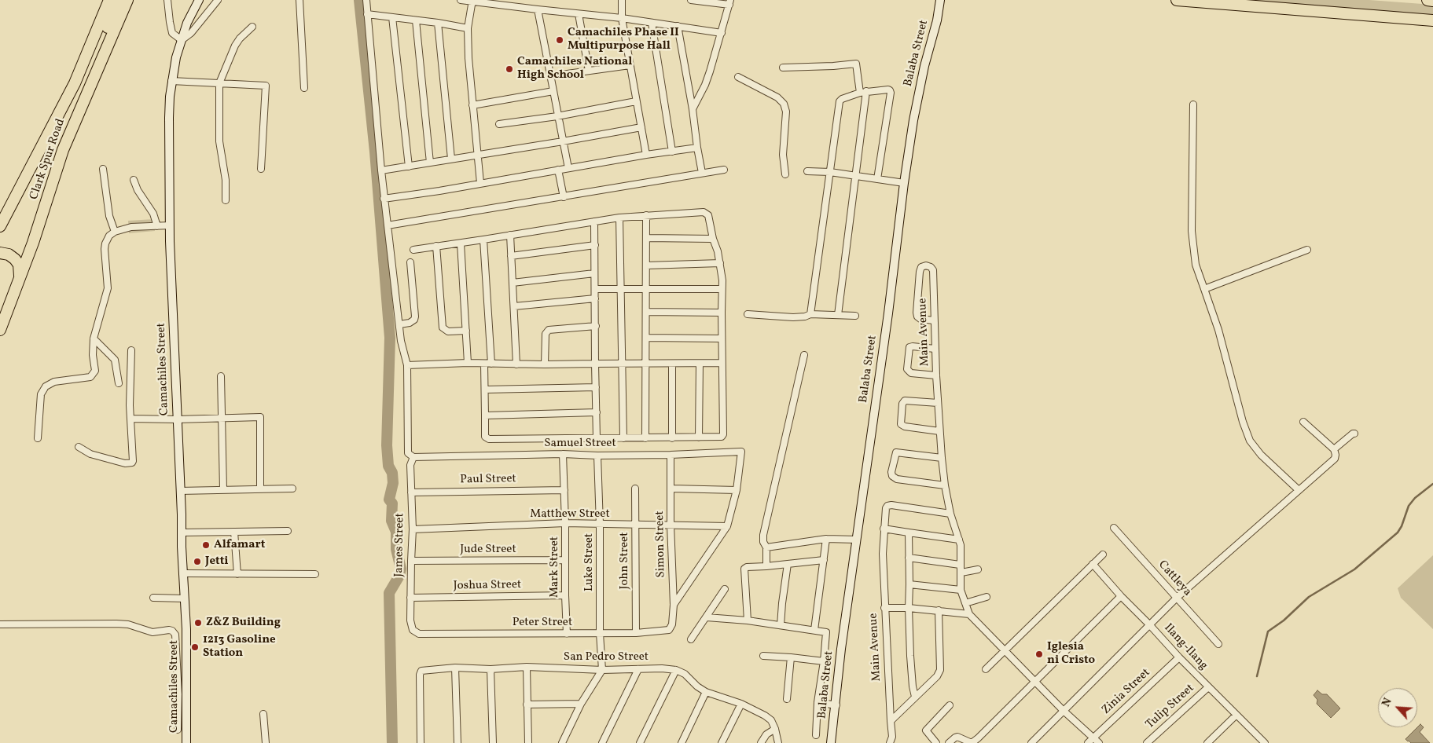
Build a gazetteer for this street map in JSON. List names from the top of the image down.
{
  "streets": {
    "highway": ["Clark Spur Road"],
    "street": [
      "Balaba Street",
      "Main Avenue",
      "Camachiles Street",
      "Samuel Street",
      "Paul Street",
      "Matthew Street",
      "Simon Street",
      "James Street",
      "Jude Street",
      "John Street",
      "Luke Street",
      "Mark Street",
      "Cattleya",
      "Joshua Street",
      "Peter Street",
      "Ilang-Ilang",
      "San Pedro Street",
      "Zinia Street",
      "Tulip Street"
    ]
  },
  "crossings": [
    ["Main Avenue", "Zinia Street"],
    ["Samuel Street", "Simon Street"],
    ["Samuel Street", "James Street"],
    ["Samuel Street", "Luke Street"],
    ["Samuel Street", "Mark Street"],
    ["Paul Street", "James Street"],
    ["Paul Street", "Mark Street"],
    ["Matthew Street", "Simon Street"],
    ["Matthew Street", "James Street"],
    ["Matthew Street", "John Street"],
    ["Matthew Street", "Luke Street"],
    ["Matthew Street", "Mark Street"],
    ["Simon Street", "Peter Street"],
    ["James Street", "Jude Street"],
    ["James Street", "Joshua Street"],
    ["James Street", "Peter Street"],
    ["Jude Street", "Mark Street"],
    ["John Street", "Peter Street"],
    ["Luke Street", "Peter Street"],
    ["Luke Street", "San Pedro Street"],
    ["Mark Street", "Joshua Street"],
    ["Mark Street", "Peter Street"],
    ["Ilang-Ilang", "Zinia Street"],
    ["Ilang-Ilang", "Tulip Street"]
  ],
  "places": [
    "Camachiles Phase II Multipurpose Hall",
    "Camachiles National High School",
    "Alfamart",
    "Jetti",
    "Z&Z Building",
    "1213 Gasoline Station",
    "Iglesia ni Cristo"
  ],
  "north": "top left"
}
